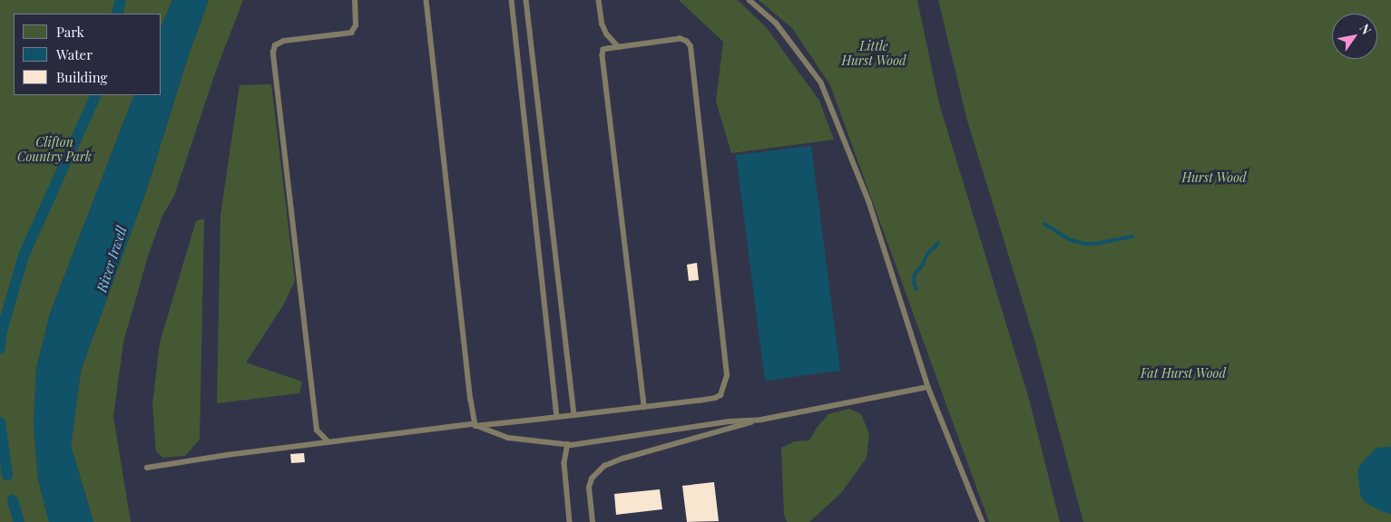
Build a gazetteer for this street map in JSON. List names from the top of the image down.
{
  "water": ["River Irwell"],
  "parks": [
    "Little Hurst Wood",
    "Clifton Country Park",
    "Hurst Wood",
    "Fat Hurst Wood"
  ],
  "legend": ["Park", "Water", "Building"],
  "north": "top right"
}
